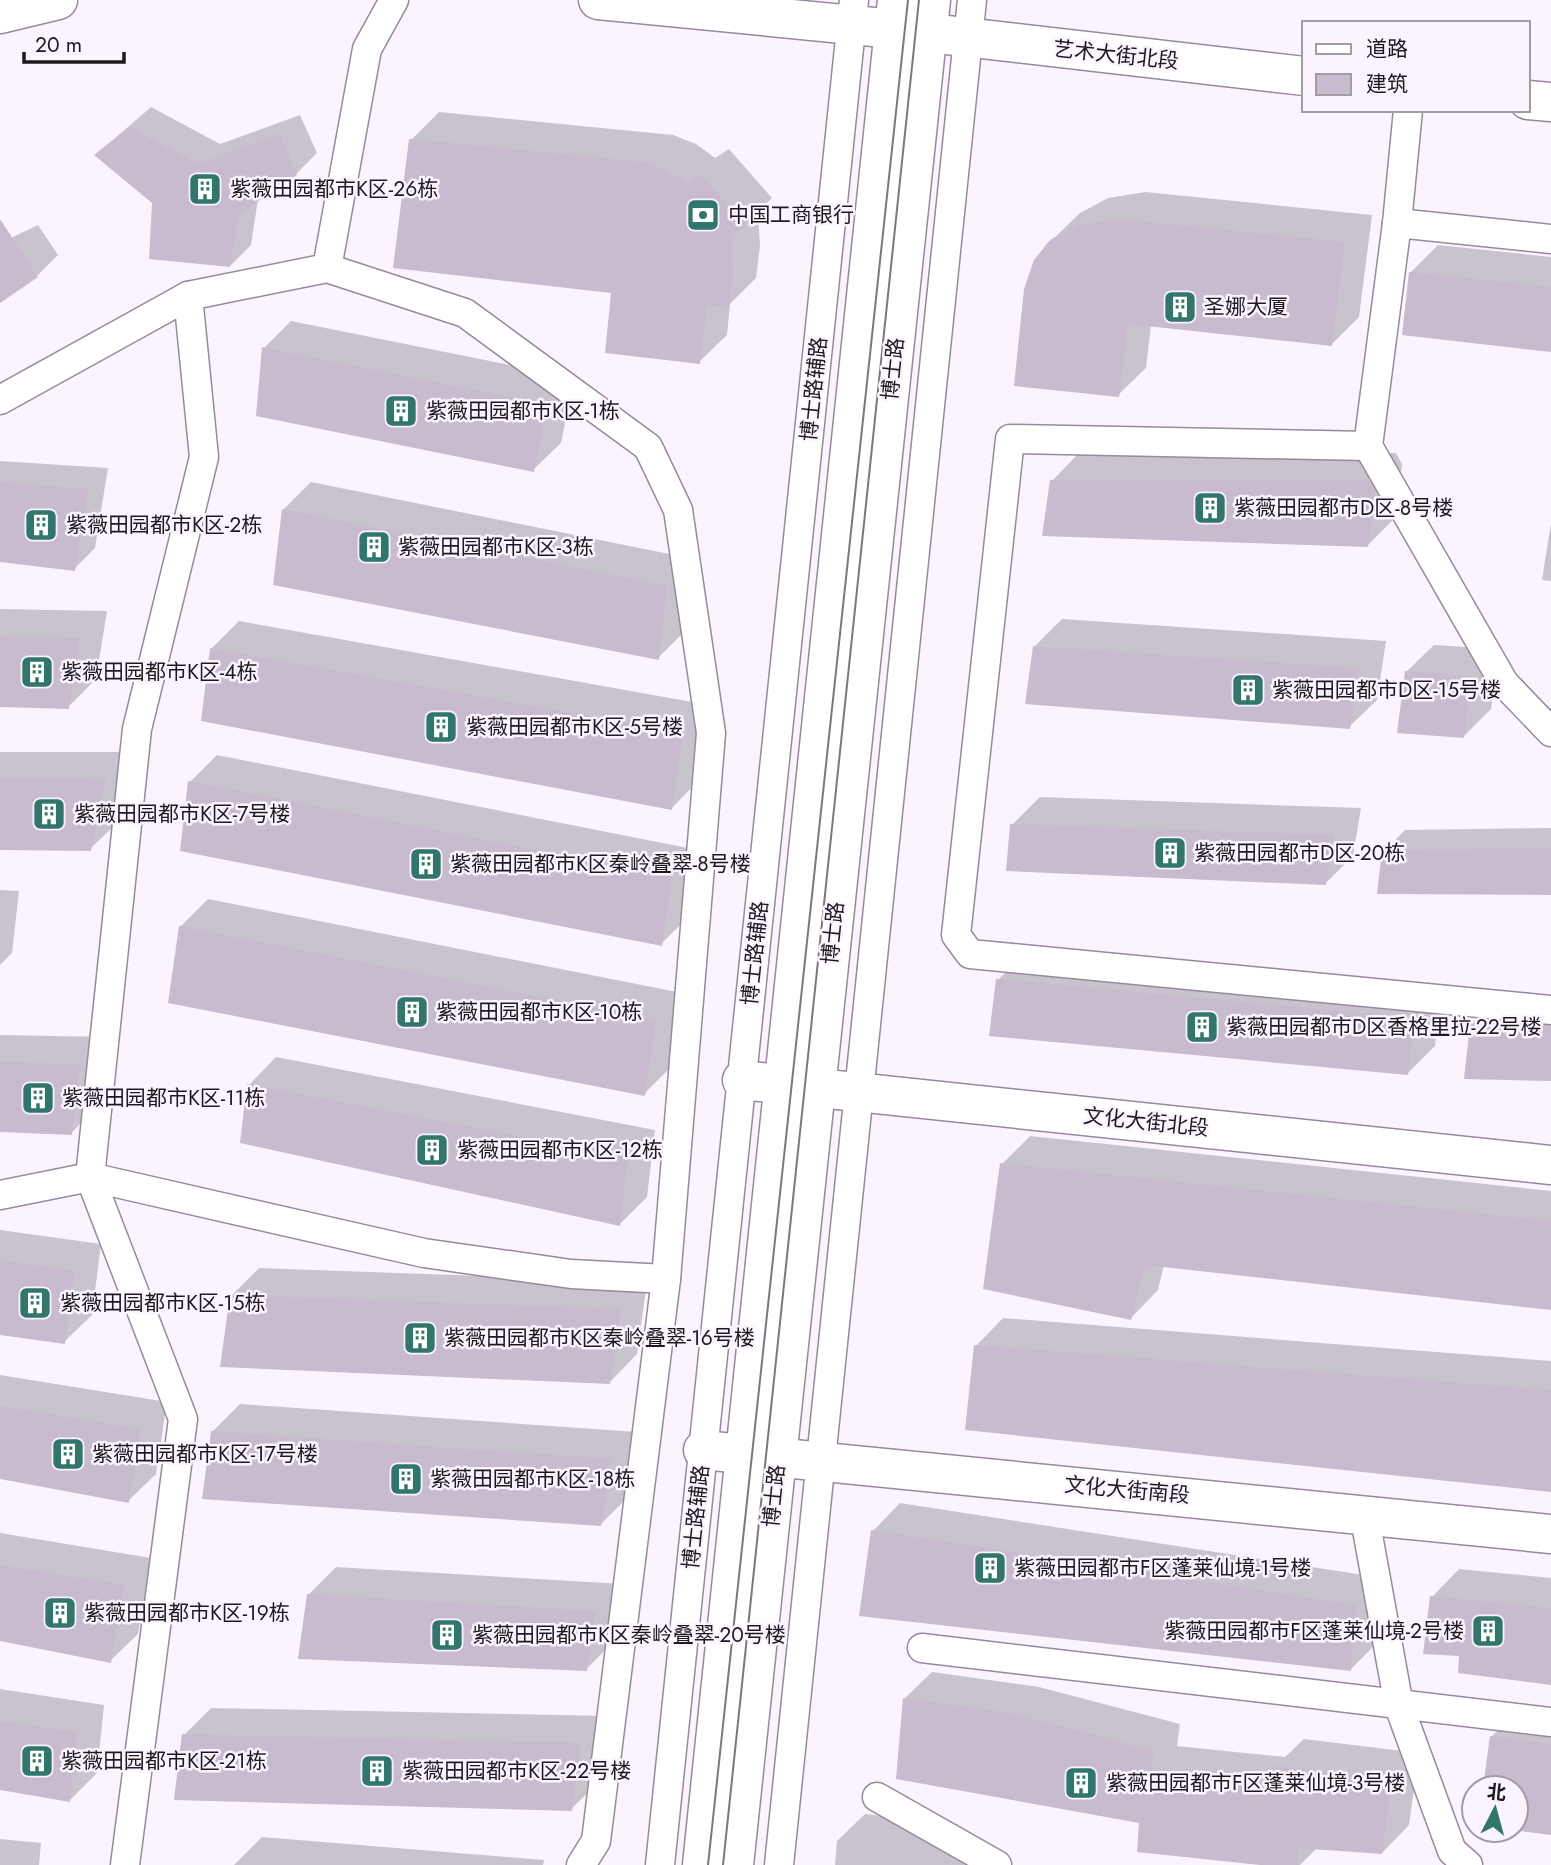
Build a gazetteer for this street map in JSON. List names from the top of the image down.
{
  "streets": {
    "street": [
      "艺术大街北段",
      "博士路",
      "博士路辅路",
      "文化大街北段",
      "文化大街南段"
    ]
  },
  "crossings": [
    ["艺术大街北段", "博士路"],
    ["艺术大街北段", "博士路辅路"],
    ["博士路", "文化大街北段"],
    ["博士路", "文化大街南段"],
    ["博士路辅路", "文化大街北段"],
    ["博士路辅路", "文化大街南段"]
  ],
  "places": {
    "building": [
      "紫薇田园都市K区-26栋",
      "圣娜大厦",
      "紫薇田园都市K区-1栋",
      "紫薇田园都市D区-8号楼",
      "紫薇田园都市K区-2栋",
      "紫薇田园都市K区-3栋",
      "紫薇田园都市K区-4栋",
      "紫薇田园都市D区-15号楼",
      "紫薇田园都市K区-5号楼",
      "紫薇田园都市K区-7号楼",
      "紫薇田园都市D区-20栋",
      "紫薇田园都市K区秦岭叠翠-8号楼",
      "紫薇田园都市K区-10栋",
      "紫薇田园都市D区香格里拉-22号楼",
      "紫薇田园都市K区-11栋",
      "紫薇田园都市K区-12栋",
      "紫薇田园都市K区-15栋",
      "紫薇田园都市K区秦岭叠翠-16号楼",
      "紫薇田园都市K区-17号楼",
      "紫薇田园都市K区-18栋",
      "紫薇田园都市F区蓬莱仙境-1号楼",
      "紫薇田园都市K区-19栋",
      "紫薇田园都市F区蓬莱仙境-2号楼",
      "紫薇田园都市K区秦岭叠翠-20号楼",
      "紫薇田园都市K区-21栋",
      "紫薇田园都市K区-22号楼",
      "紫薇田园都市F区蓬莱仙境-3号楼"
    ],
    "bank": ["中国工商银行"]
  },
  "legend": ["道路", "建筑"],
  "scale_bar": "20 m",
  "north": "top"
}
